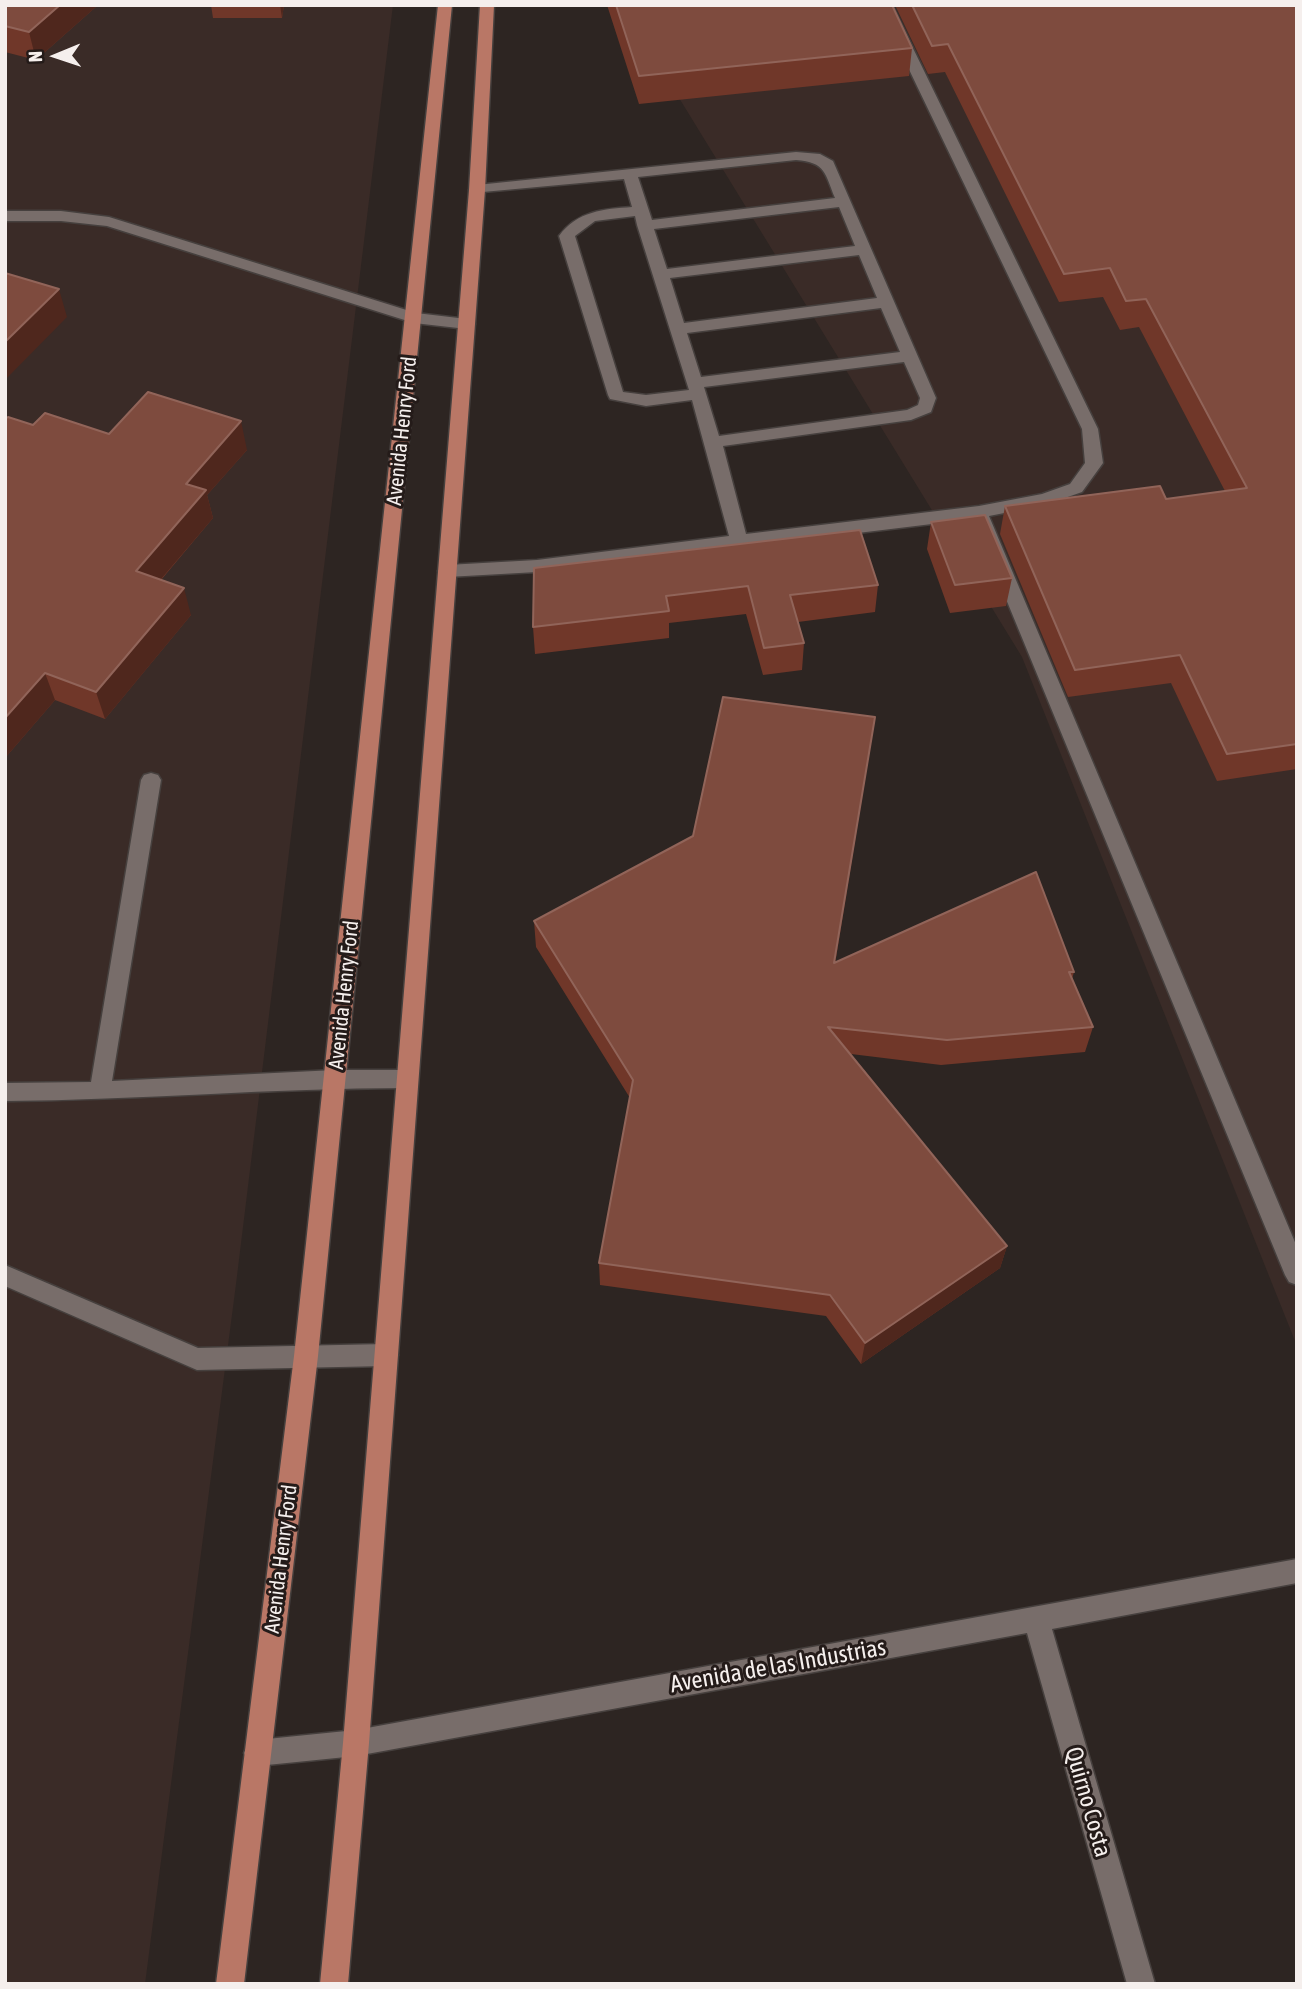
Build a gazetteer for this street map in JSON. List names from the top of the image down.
{
  "streets": {
    "main road": ["Avenida Henry Ford"],
    "street": ["Avenida de las Industrias", "Quirno Costa"]
  },
  "crossings": [
    ["Avenida Henry Ford", "Avenida de las Industrias"],
    ["Avenida de las Industrias", "Quirno Costa"]
  ],
  "north": "left"
}
